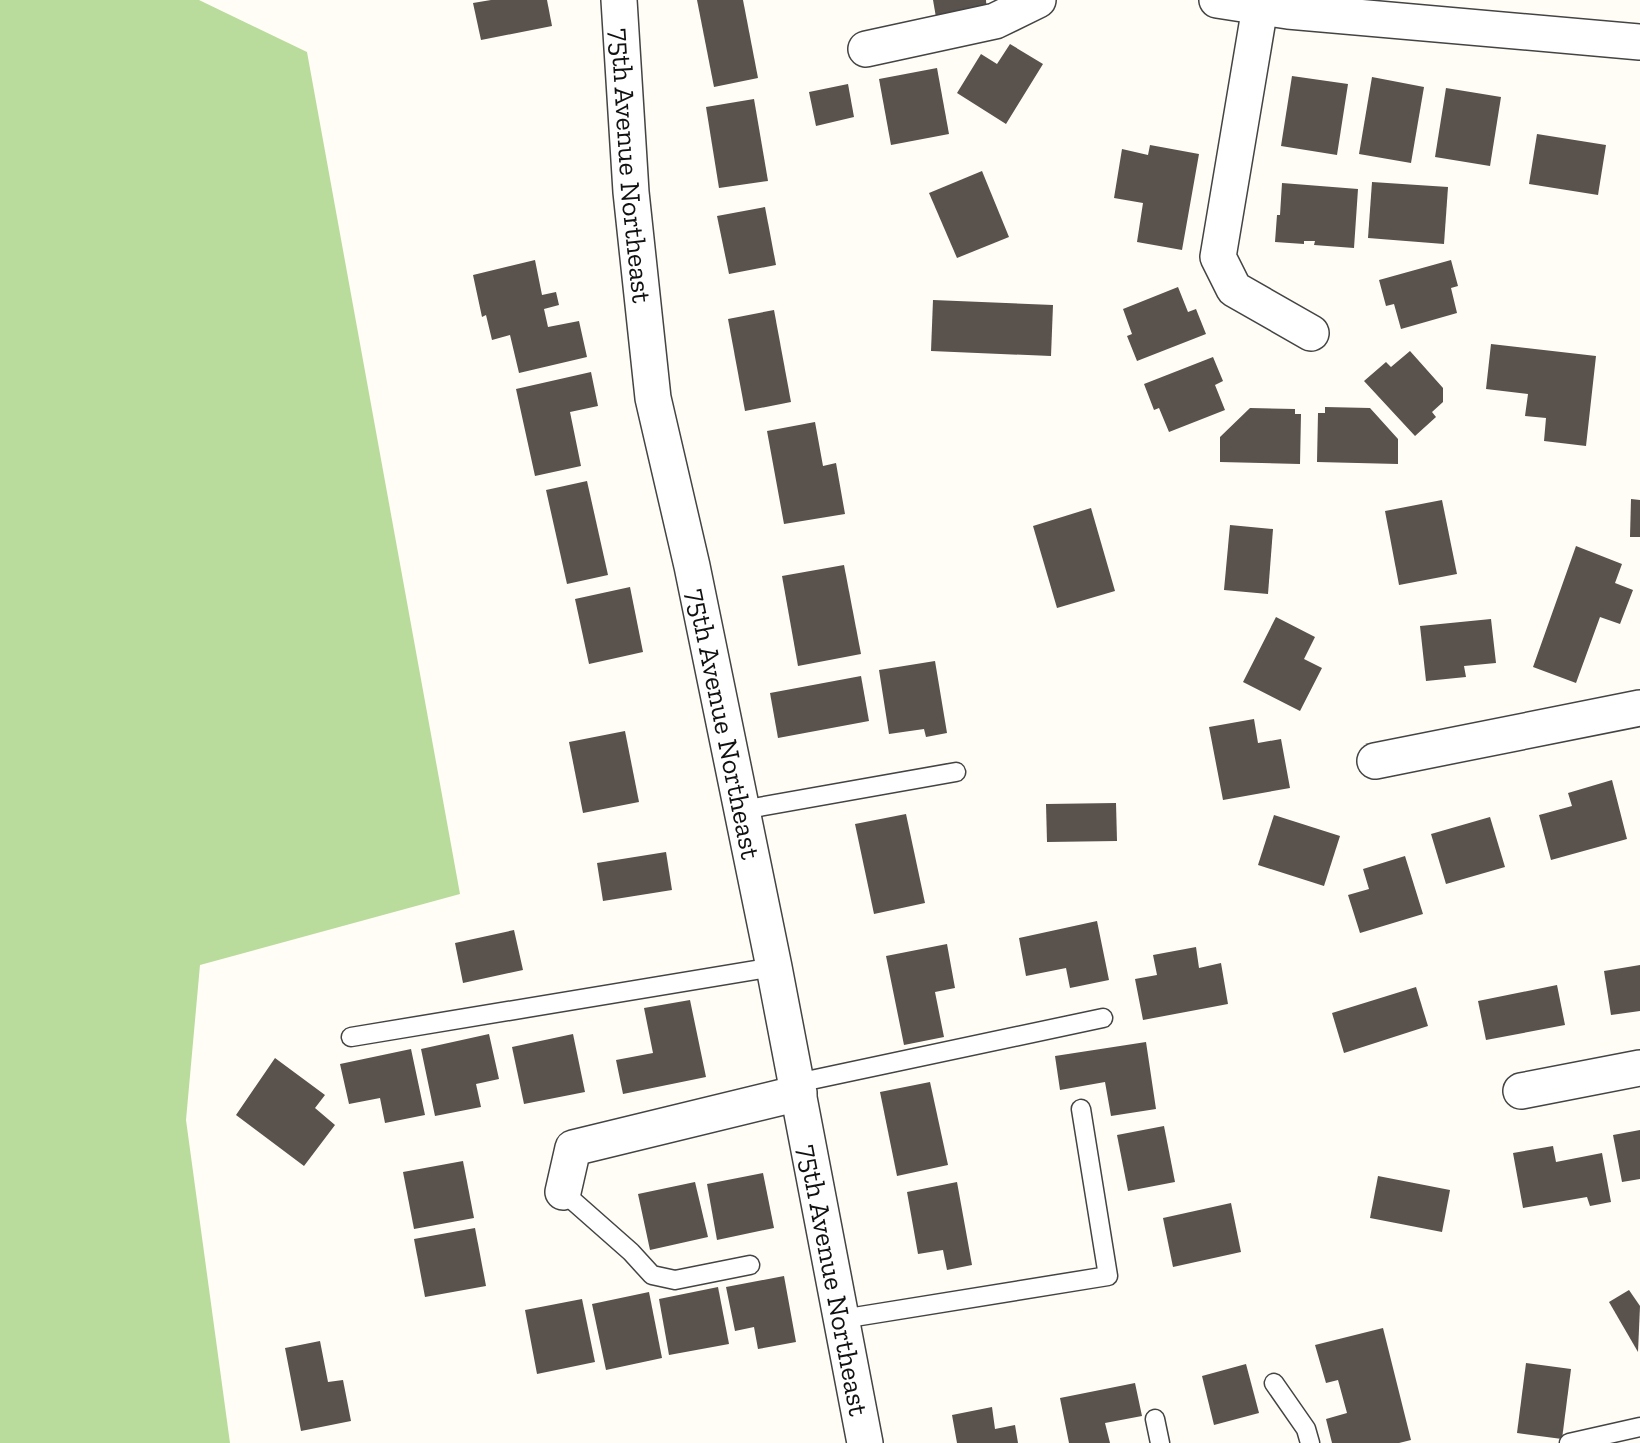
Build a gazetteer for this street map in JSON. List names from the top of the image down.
{
  "streets": {
    "street": ["75th Avenue Northeast"]
  }
}
